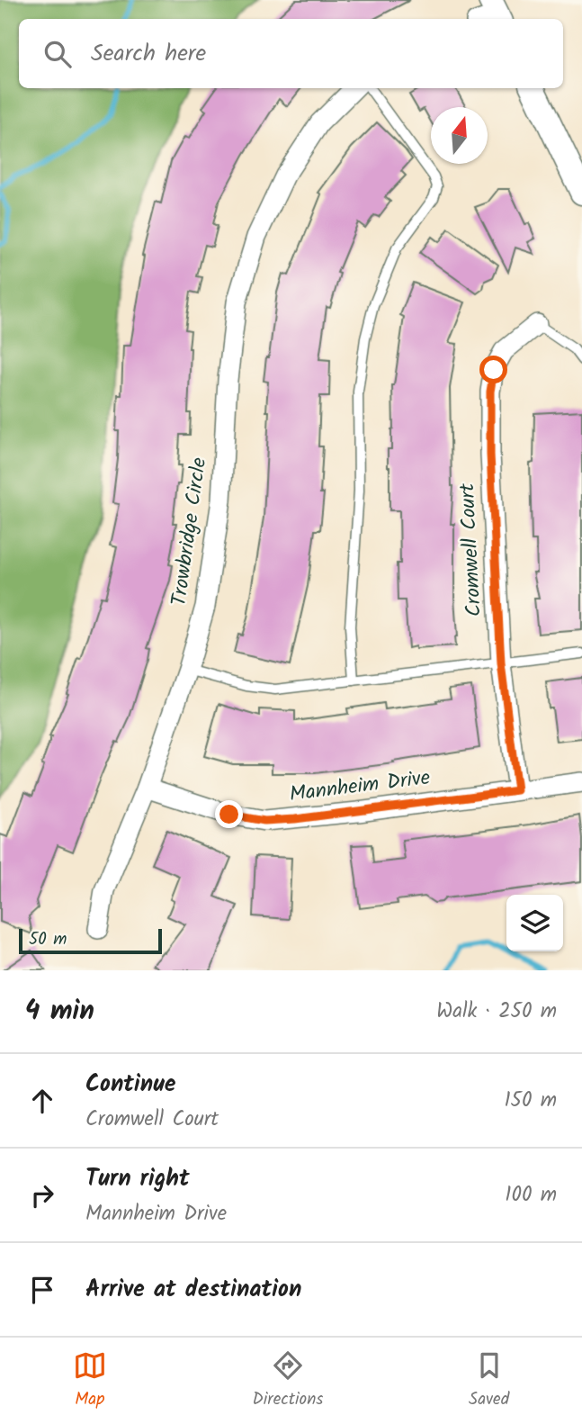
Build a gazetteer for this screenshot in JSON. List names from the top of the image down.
{
  "streets": {
    "street": ["Trowbridge Circle", "Cromwell Court", "Mannheim Drive"]
  },
  "crossings": [
    ["Trowbridge Circle", "Mannheim Drive"],
    ["Cromwell Court", "Mannheim Drive"]
  ],
  "scale_bar": "50 m",
  "north": "top",
  "page": {
    "search": "Search here",
    "scale": "50 m",
    "heading": ["4 min", "Walk · 250 m"],
    "list": [
      ["Continue", "Cromwell Court", "150 m"],
      ["Turn right", "Mannheim Drive", "100 m"],
      "Arrive at destination"
    ],
    "nav": ["Map", "Directions", "Saved"]
  }
}
